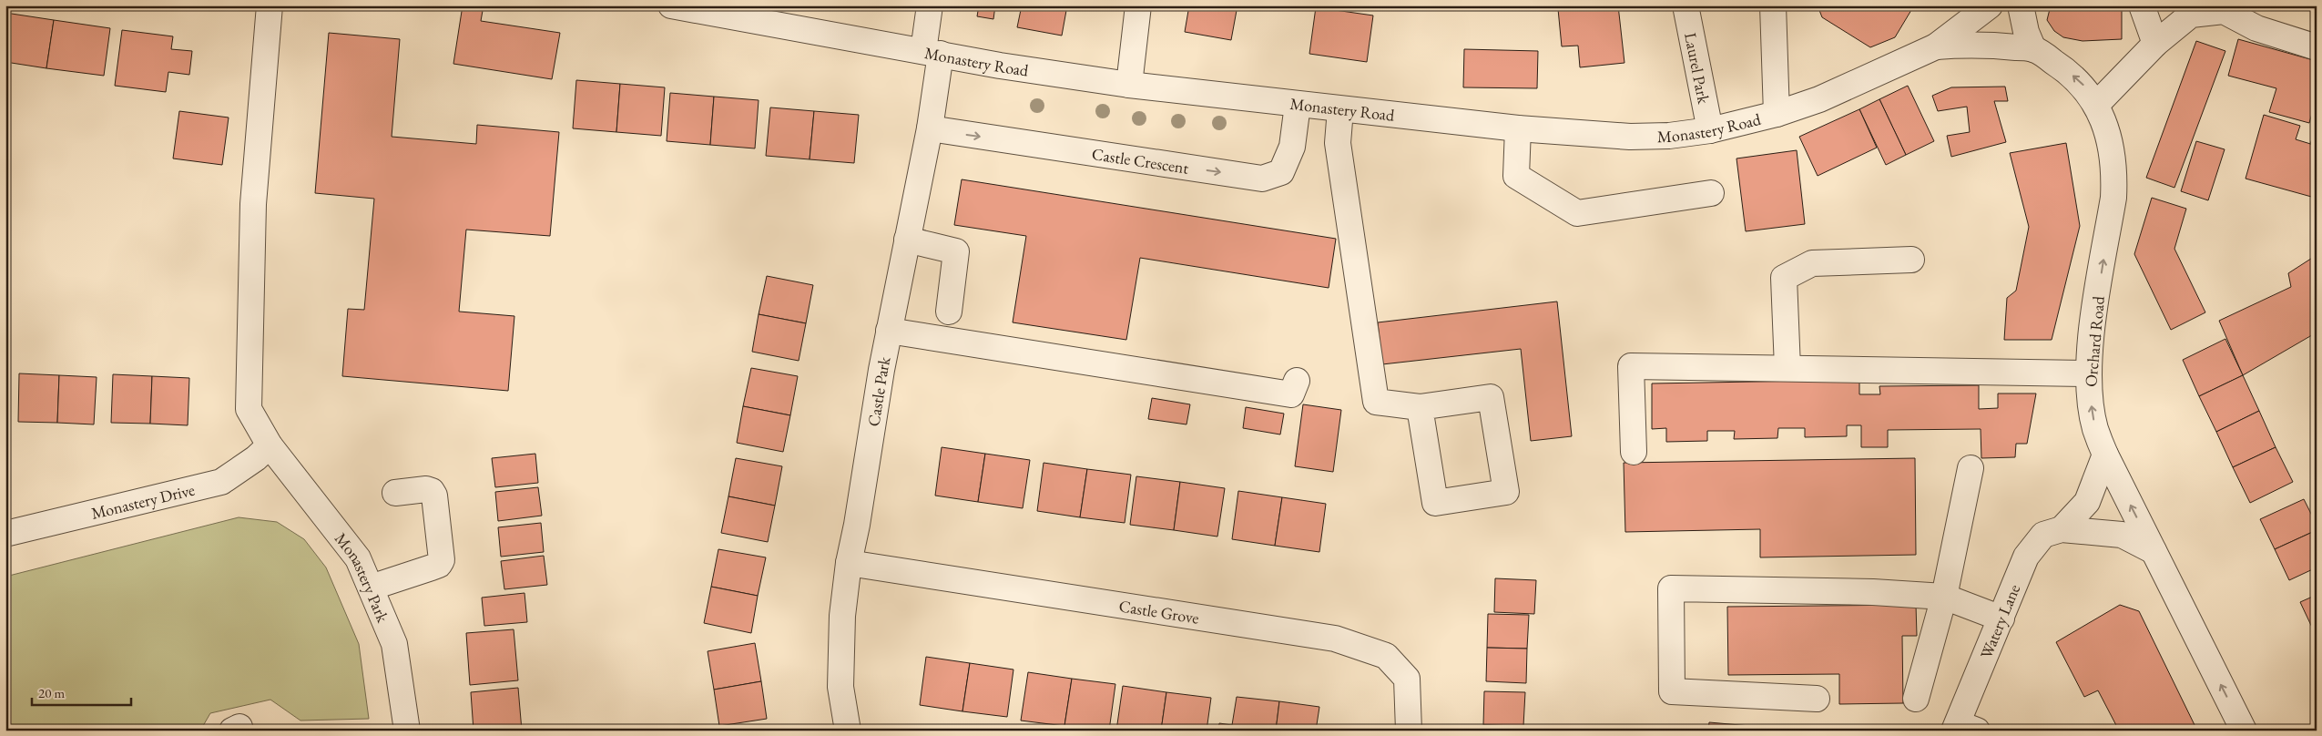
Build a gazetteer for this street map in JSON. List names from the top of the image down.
{
  "streets": {
    "street": [
      "Monastery Road",
      "Laurel Park",
      "Castle Crescent",
      "Orchard Road",
      "Castle Park",
      "Monastery Drive",
      "Monastery Park",
      "Castle Grove",
      "Watery Lane"
    ]
  },
  "crossings": [
    ["Monastery Road", "Laurel Park"],
    ["Monastery Road", "Castle Crescent"],
    ["Monastery Road", "Orchard Road"],
    ["Monastery Road", "Castle Park"],
    ["Castle Crescent", "Castle Park"],
    ["Orchard Road", "Watery Lane"],
    ["Castle Park", "Castle Grove"],
    ["Monastery Drive", "Monastery Park"]
  ],
  "one_way": ["Orchard Road"],
  "scale_bar": "20 m"
}
